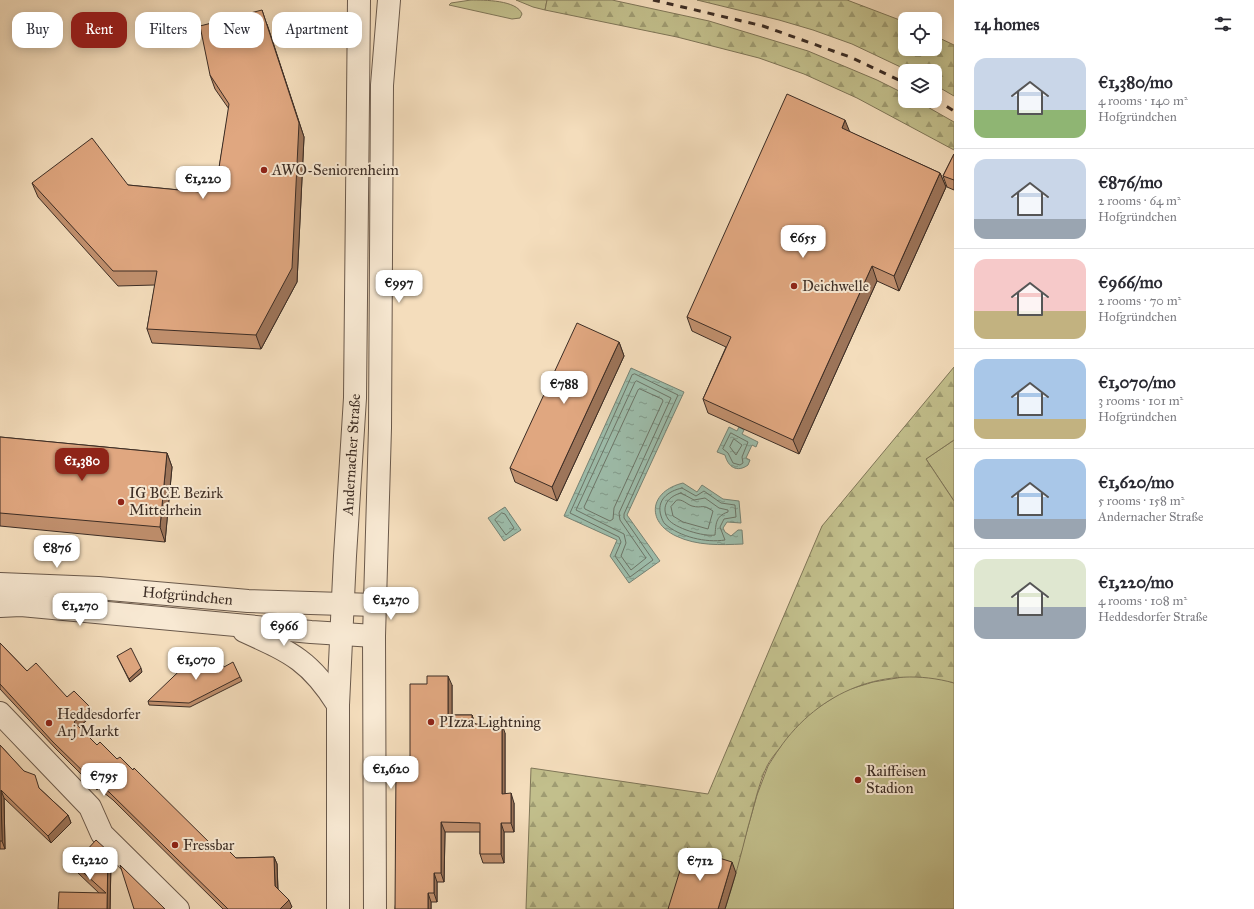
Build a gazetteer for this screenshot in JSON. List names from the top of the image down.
{
  "streets": {
    "street": ["Andernacher Straße", "Hofgründchen"]
  },
  "crossings": [
    ["Andernacher Straße", "Hofgründchen"]
  ],
  "places": [
    "AWO-Seniorenheim",
    "Deichwelle",
    "IG BCE Bezirk Mittelrhein",
    "PIzza Lightning",
    "Heddesdorfer Arj Markt",
    "Raiffeisen Stadion",
    "Fressbar"
  ],
  "page": {
    "heading": "14 homes",
    "chip": [
      "Buy",
      "Rent",
      "Filters",
      "New",
      "Apartment"
    ],
    "list": [
      {
        "name": "€1,380/mo",
        "note": "4 rooms · 140 m² · Hofgründchen"
      },
      {
        "name": "€876/mo",
        "note": "2 rooms · 64 m² · Hofgründchen"
      },
      {
        "name": "€966/mo",
        "note": "2 rooms · 70 m² · Hofgründchen"
      },
      {
        "name": "€1,070/mo",
        "note": "3 rooms · 101 m² · Hofgründchen"
      },
      {
        "name": "€1,620/mo",
        "note": "5 rooms · 158 m² · Andernacher Straße"
      },
      {
        "name": "€1,220/mo",
        "note": "4 rooms · 108 m² · Heddesdorfer Straße"
      }
    ],
    "price": [
      "€1,220",
      "€655",
      "€997",
      "€788",
      "€1,380",
      "€876",
      "€1,270",
      "€1,270",
      "€966",
      "€1,070",
      "€1,620",
      "€795",
      "€1,220",
      "€712"
    ]
  }
}
